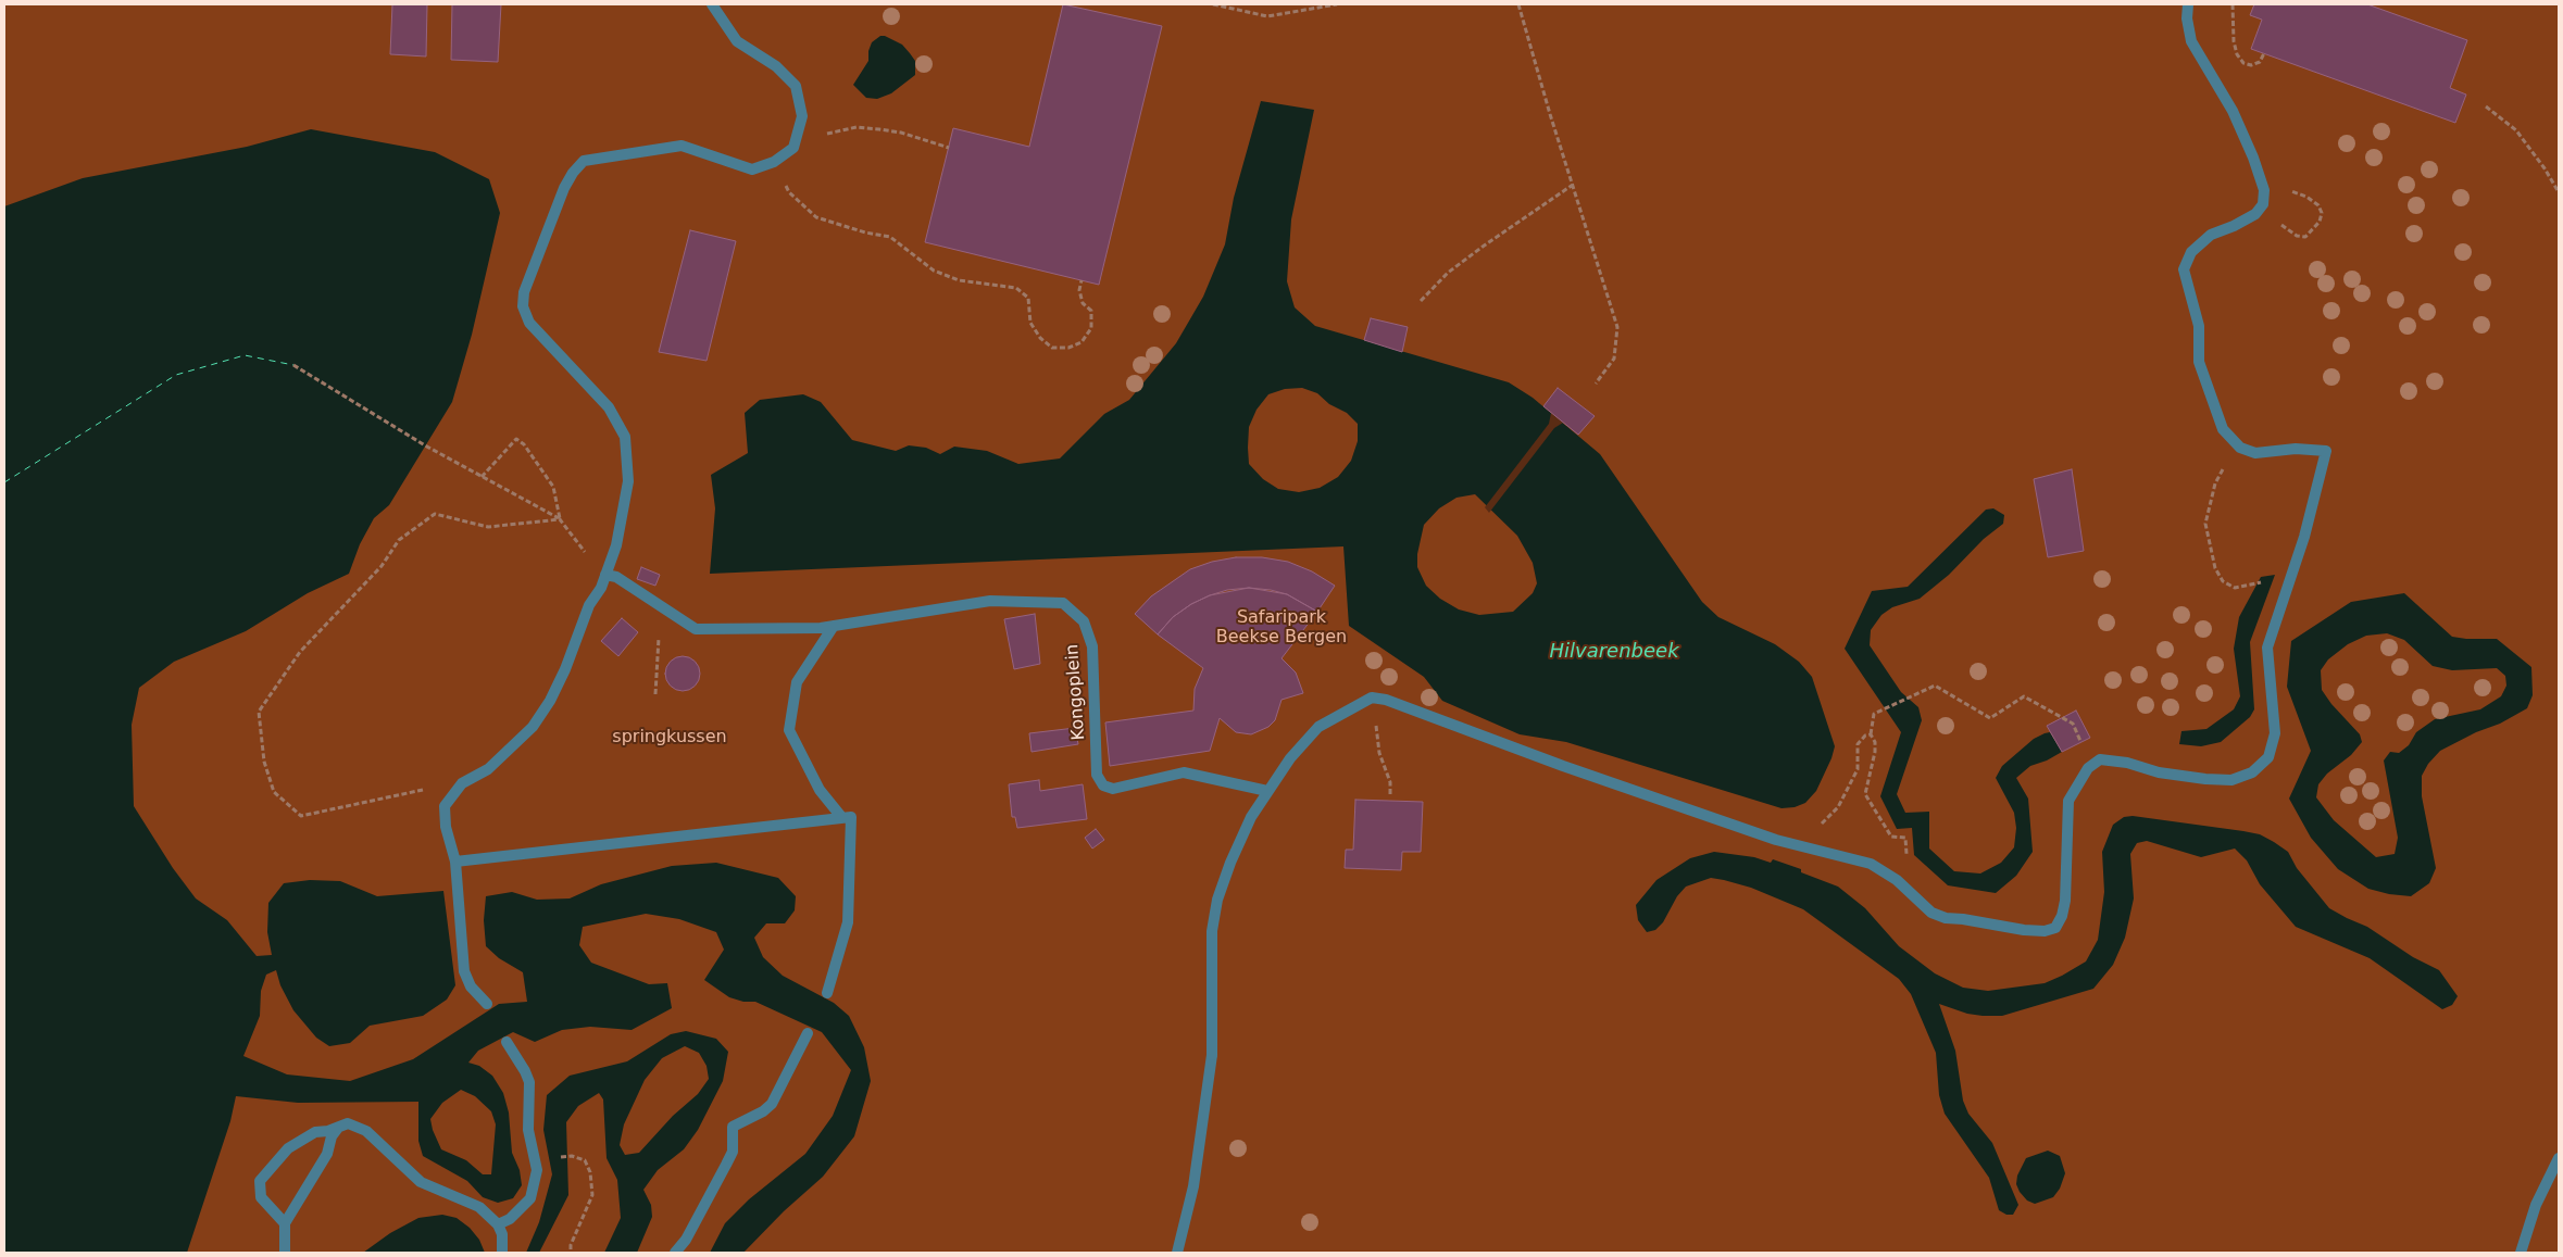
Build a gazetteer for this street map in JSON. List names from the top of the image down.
{
  "streets": {
    "street": ["Kongoplein"]
  },
  "water": ["Hilvarenbeek"],
  "parks": ["Safaripark Beekse Bergen", "springkussen"]
}
